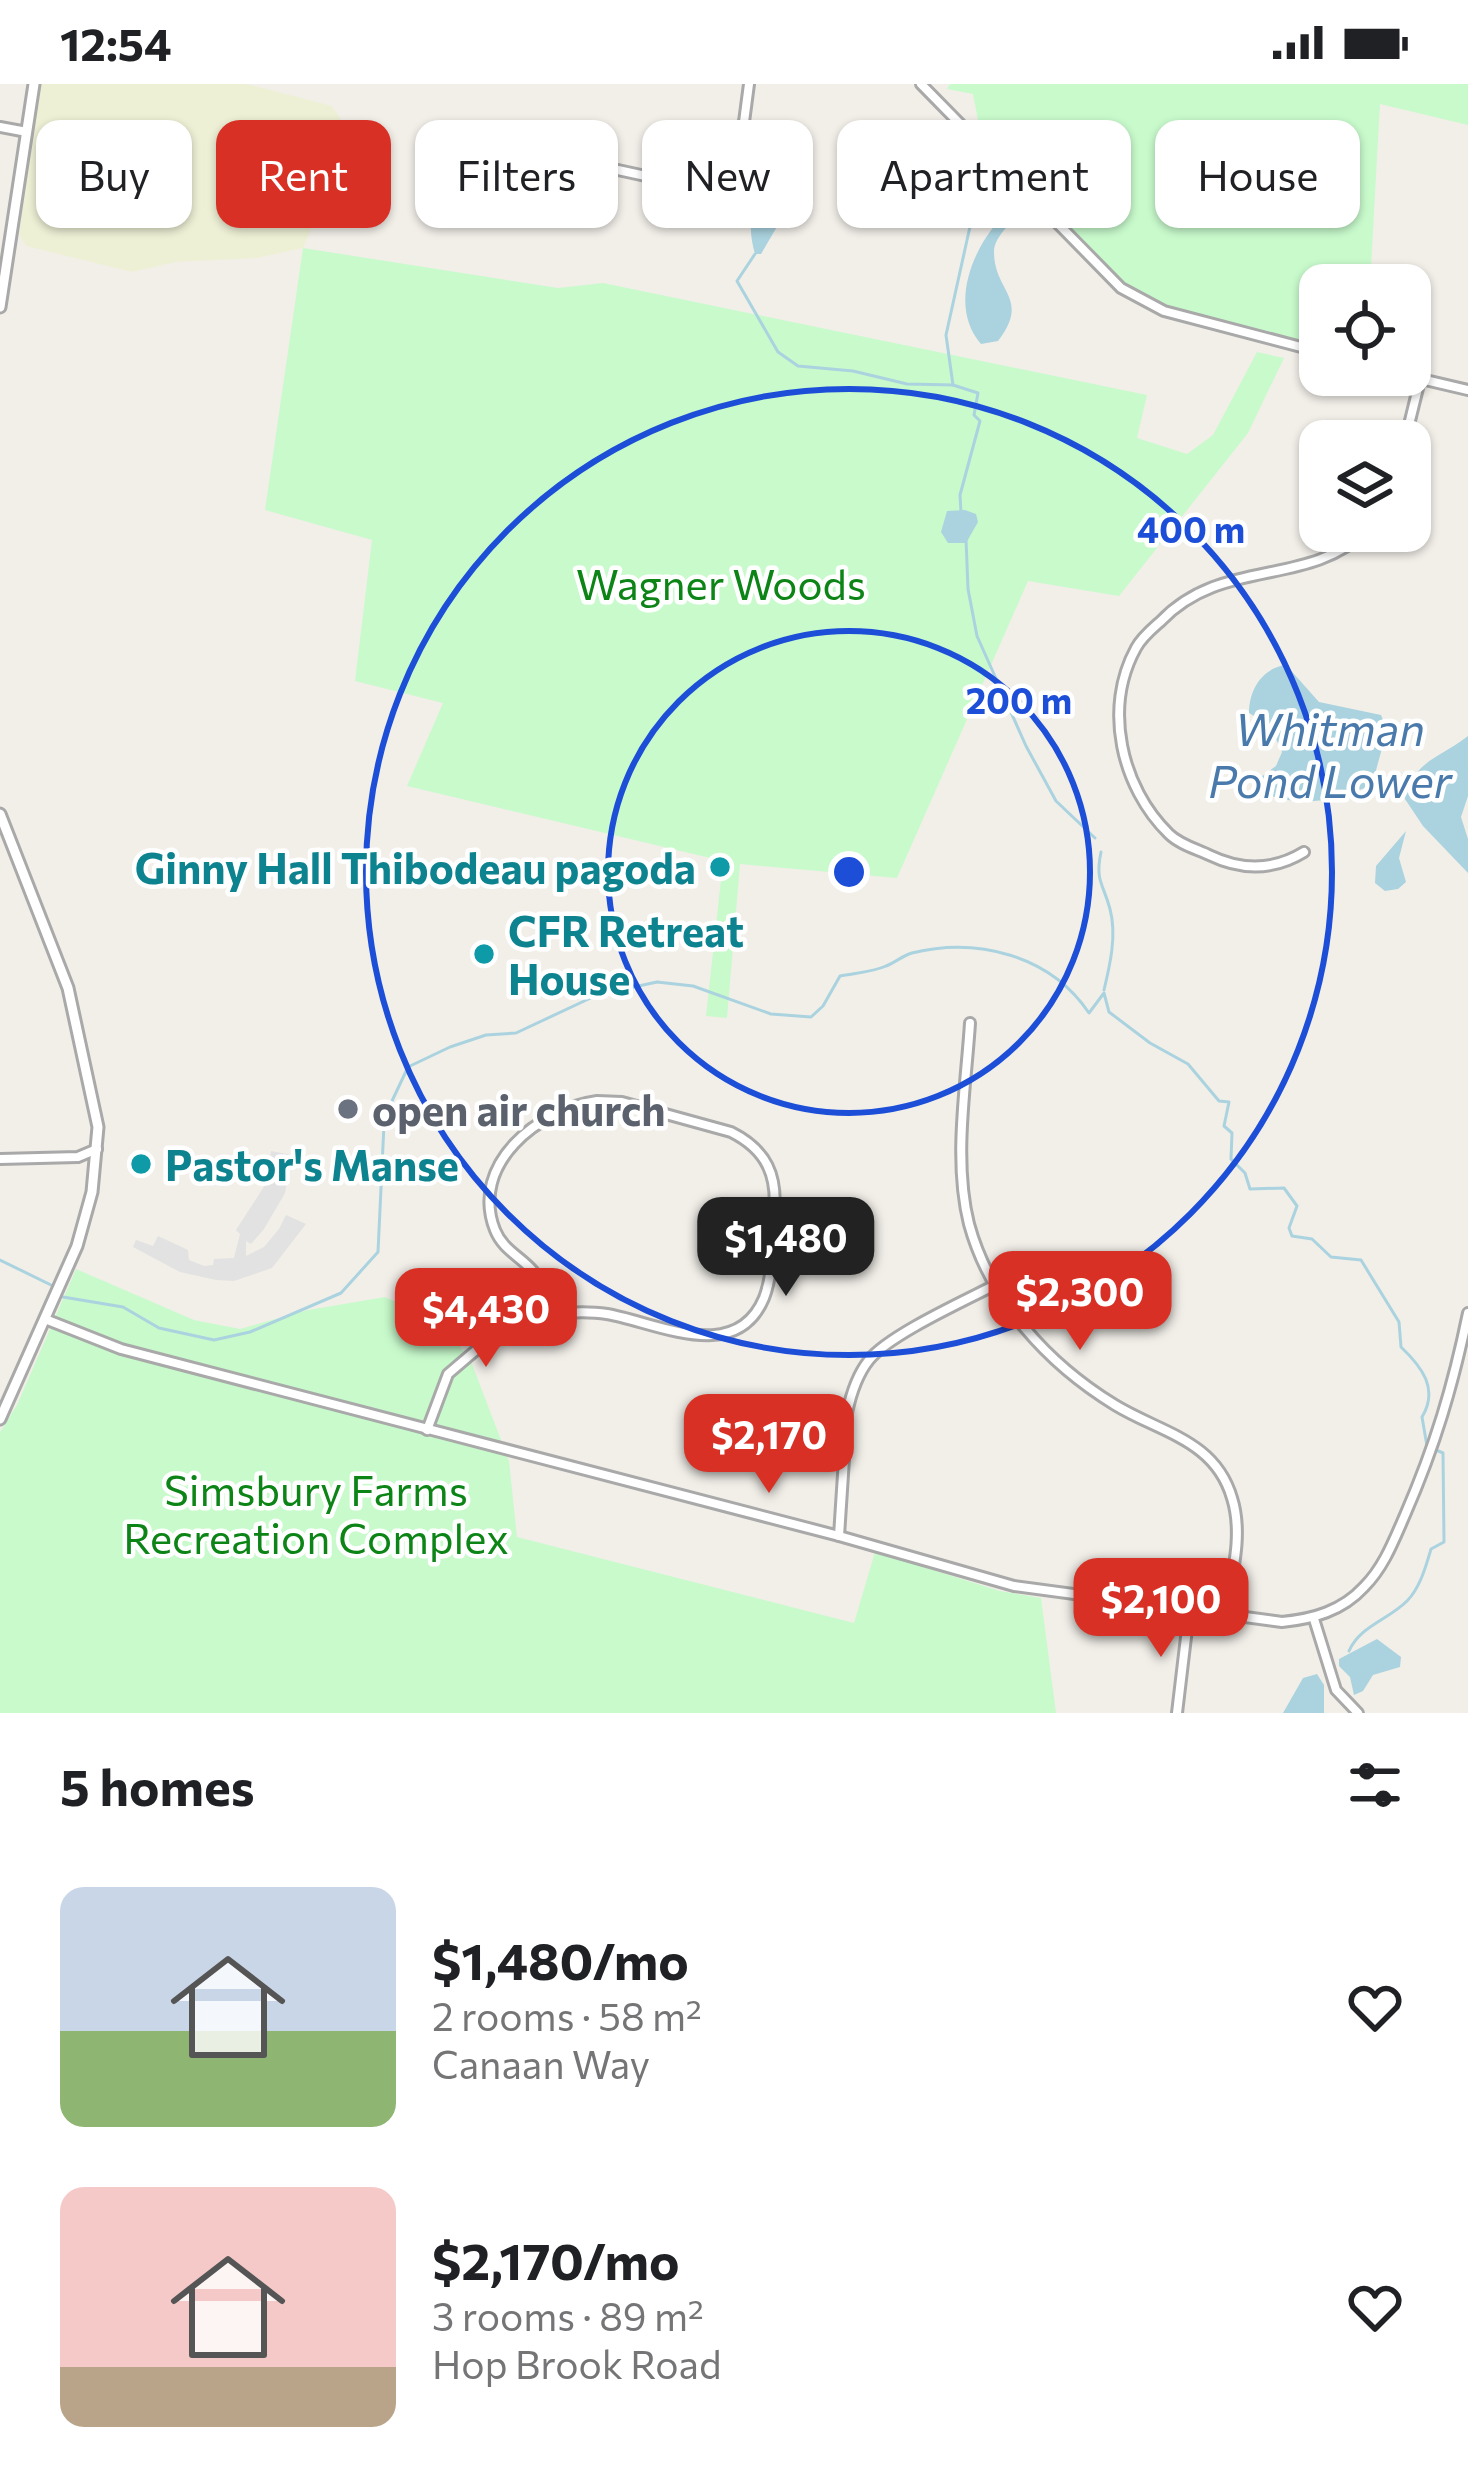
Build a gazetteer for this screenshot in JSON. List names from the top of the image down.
{
  "water": ["Whitman Pond Lower"],
  "parks": ["Wagner Woods", "Simsbury Farms Recreation Complex"],
  "places": [
    "Ginny Hall Thibodeau pagoda",
    "CFR Retreat House",
    "open air church",
    "Pastor's Manse"
  ],
  "page": {
    "status": "12:54",
    "chip": [
      "Buy",
      "Rent",
      "Filters",
      "New",
      "Apartment",
      "House"
    ],
    "price": [
      "$1,480",
      "$2,300",
      "$4,430",
      "$2,170",
      "$2,100"
    ],
    "heading": "5 homes",
    "list": [
      {
        "name": "$1,480/mo",
        "note": "2 rooms · 58 m² · Canaan Way"
      },
      {
        "name": "$2,170/mo",
        "note": "3 rooms · 89 m² · Hop Brook Road"
      }
    ]
  },
  "rings": ["400 m", "200 m"]
}
